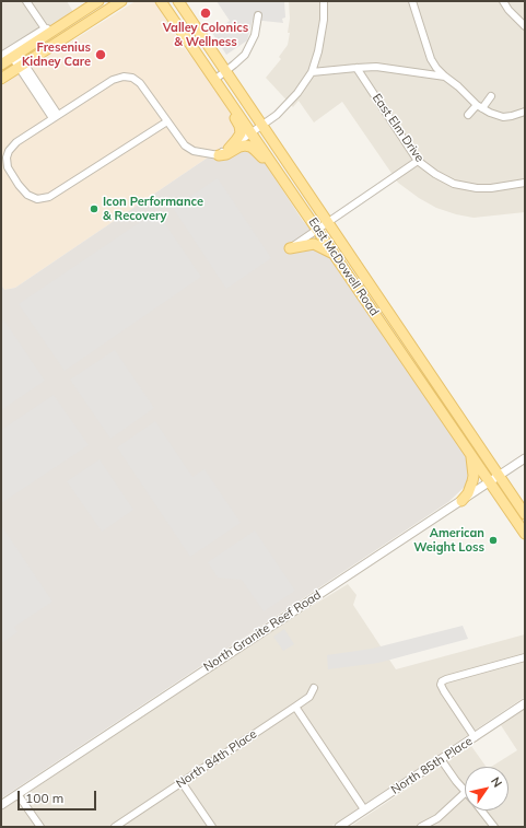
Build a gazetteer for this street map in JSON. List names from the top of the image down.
{
  "streets": {
    "main road": ["East McDowell Road"],
    "street": [
      "East Elm Drive",
      "North Granite Reef Road",
      "North 84th Place",
      "North 85th Place"
    ]
  },
  "crossings": [
    ["East McDowell Road", "North Granite Reef Road"]
  ],
  "places": [
    "Valley Colonics & Wellness",
    "Fresenius Kidney Care",
    "Icon Performance & Recovery",
    "American Weight Loss"
  ],
  "scale_bar": "100 m",
  "north": "top right"
}
